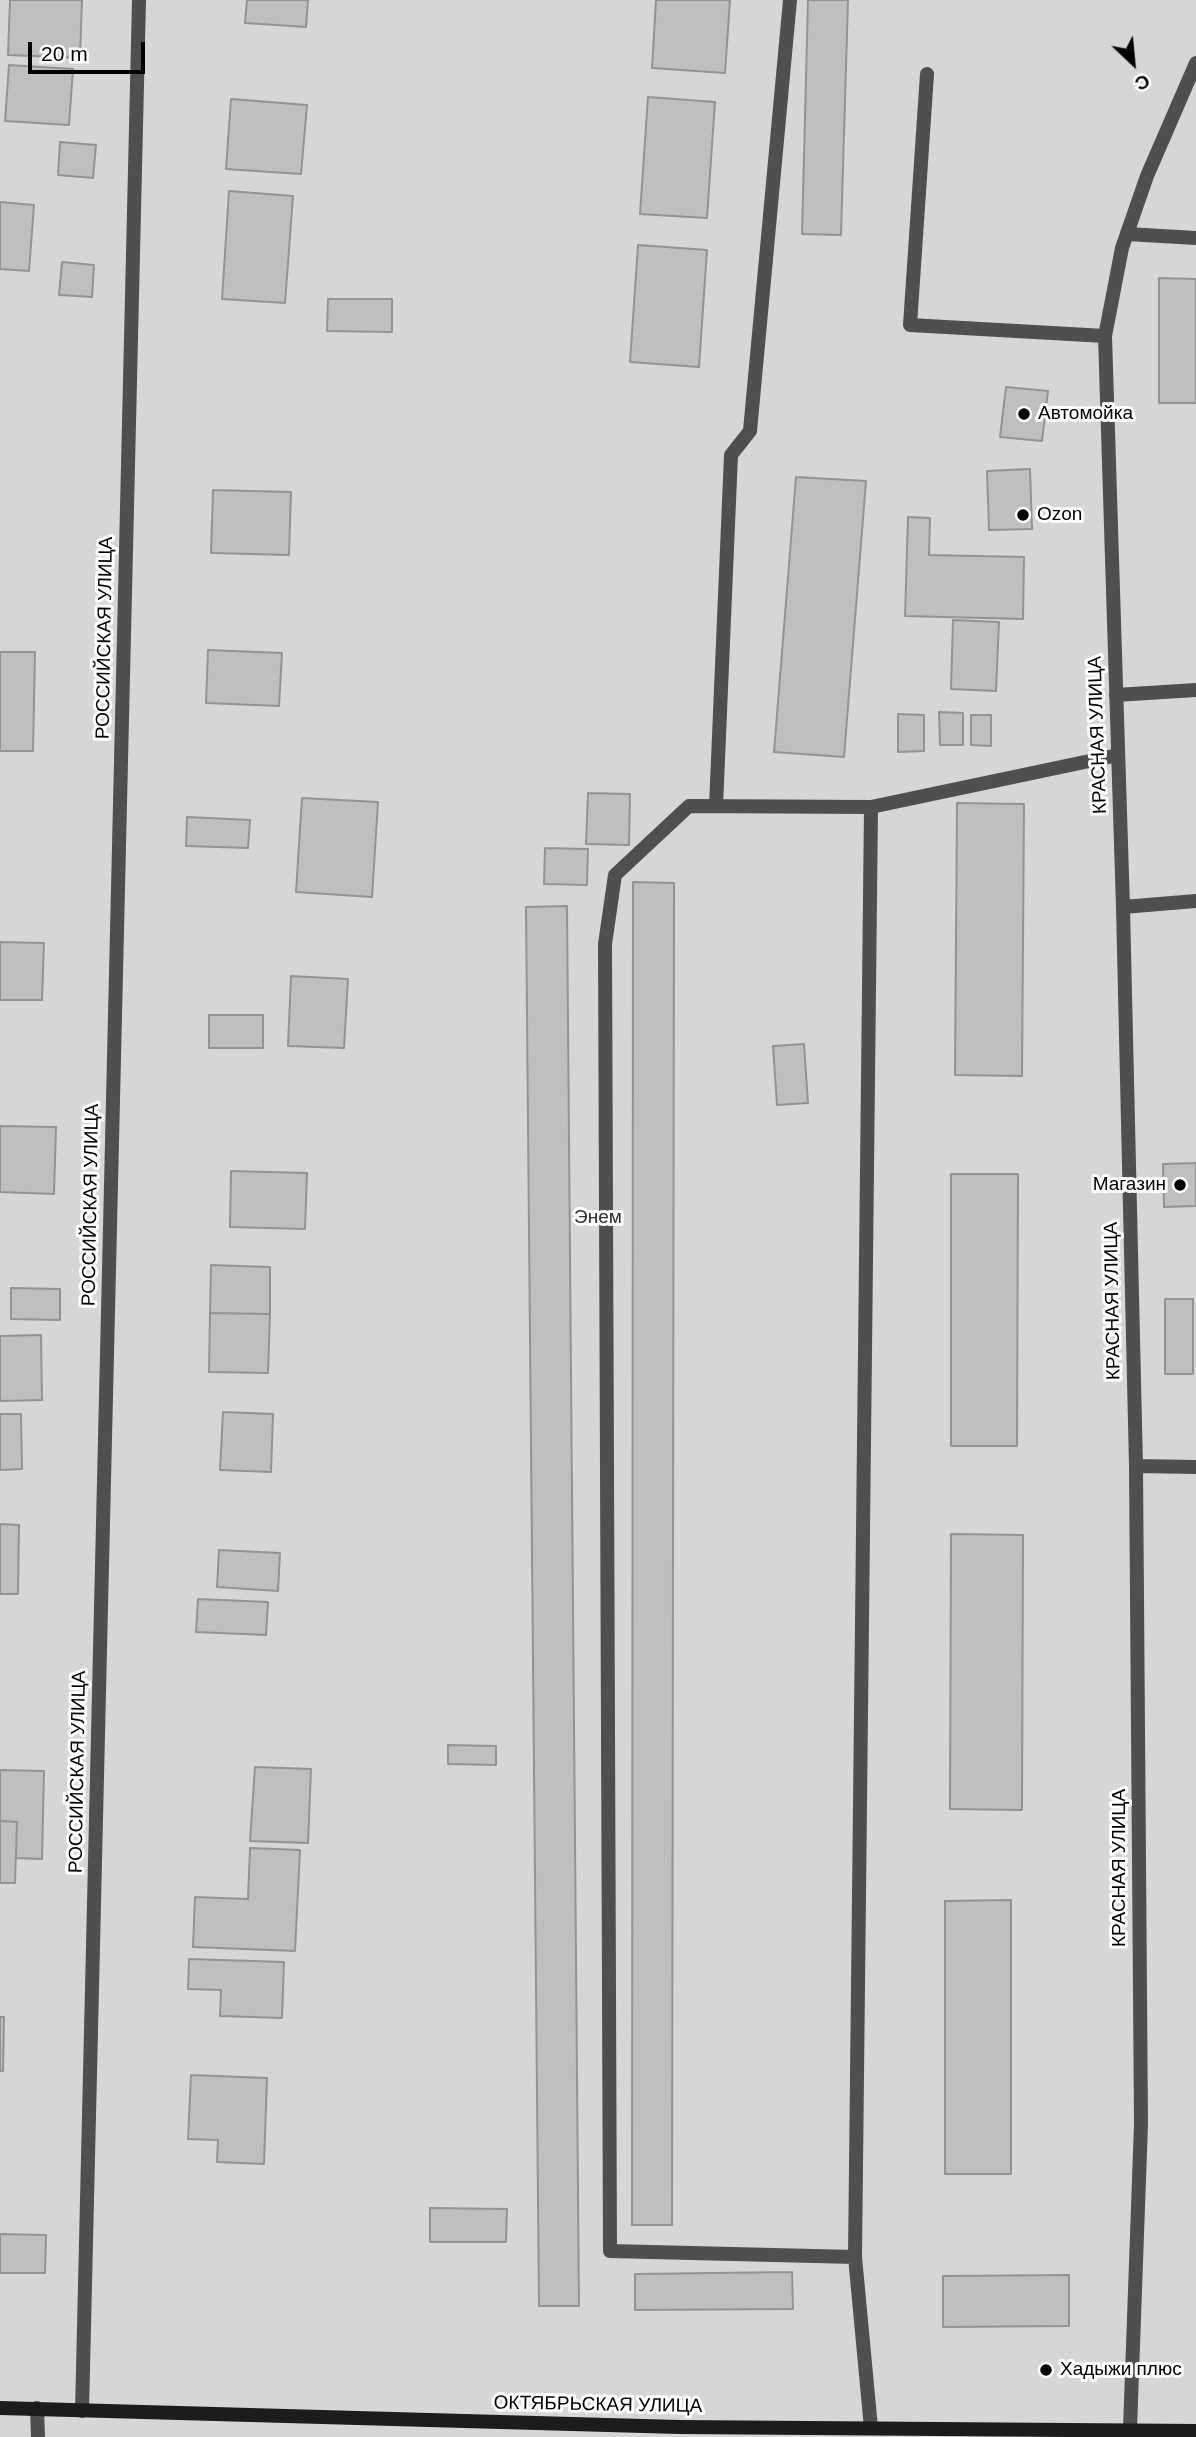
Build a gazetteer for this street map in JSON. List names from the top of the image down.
{
  "streets": {
    "main road": ["ОКТЯБРЬСКАЯ УЛИЦА"],
    "street": ["РОССИЙСКАЯ УЛИЦА", "КРАСНАЯ УЛИЦА"]
  },
  "crossings": [
    ["РОССИЙСКАЯ УЛИЦА", "ОКТЯБРЬСКАЯ УЛИЦА"],
    ["КРАСНАЯ УЛИЦА", "ОКТЯБРЬСКАЯ УЛИЦА"]
  ],
  "parks": ["Энем"],
  "places": [
    "Автомойка",
    "Ozon",
    "Магазин",
    "Хадыжи плюс"
  ],
  "scale_bar": "20 m",
  "north": "bottom right"
}
